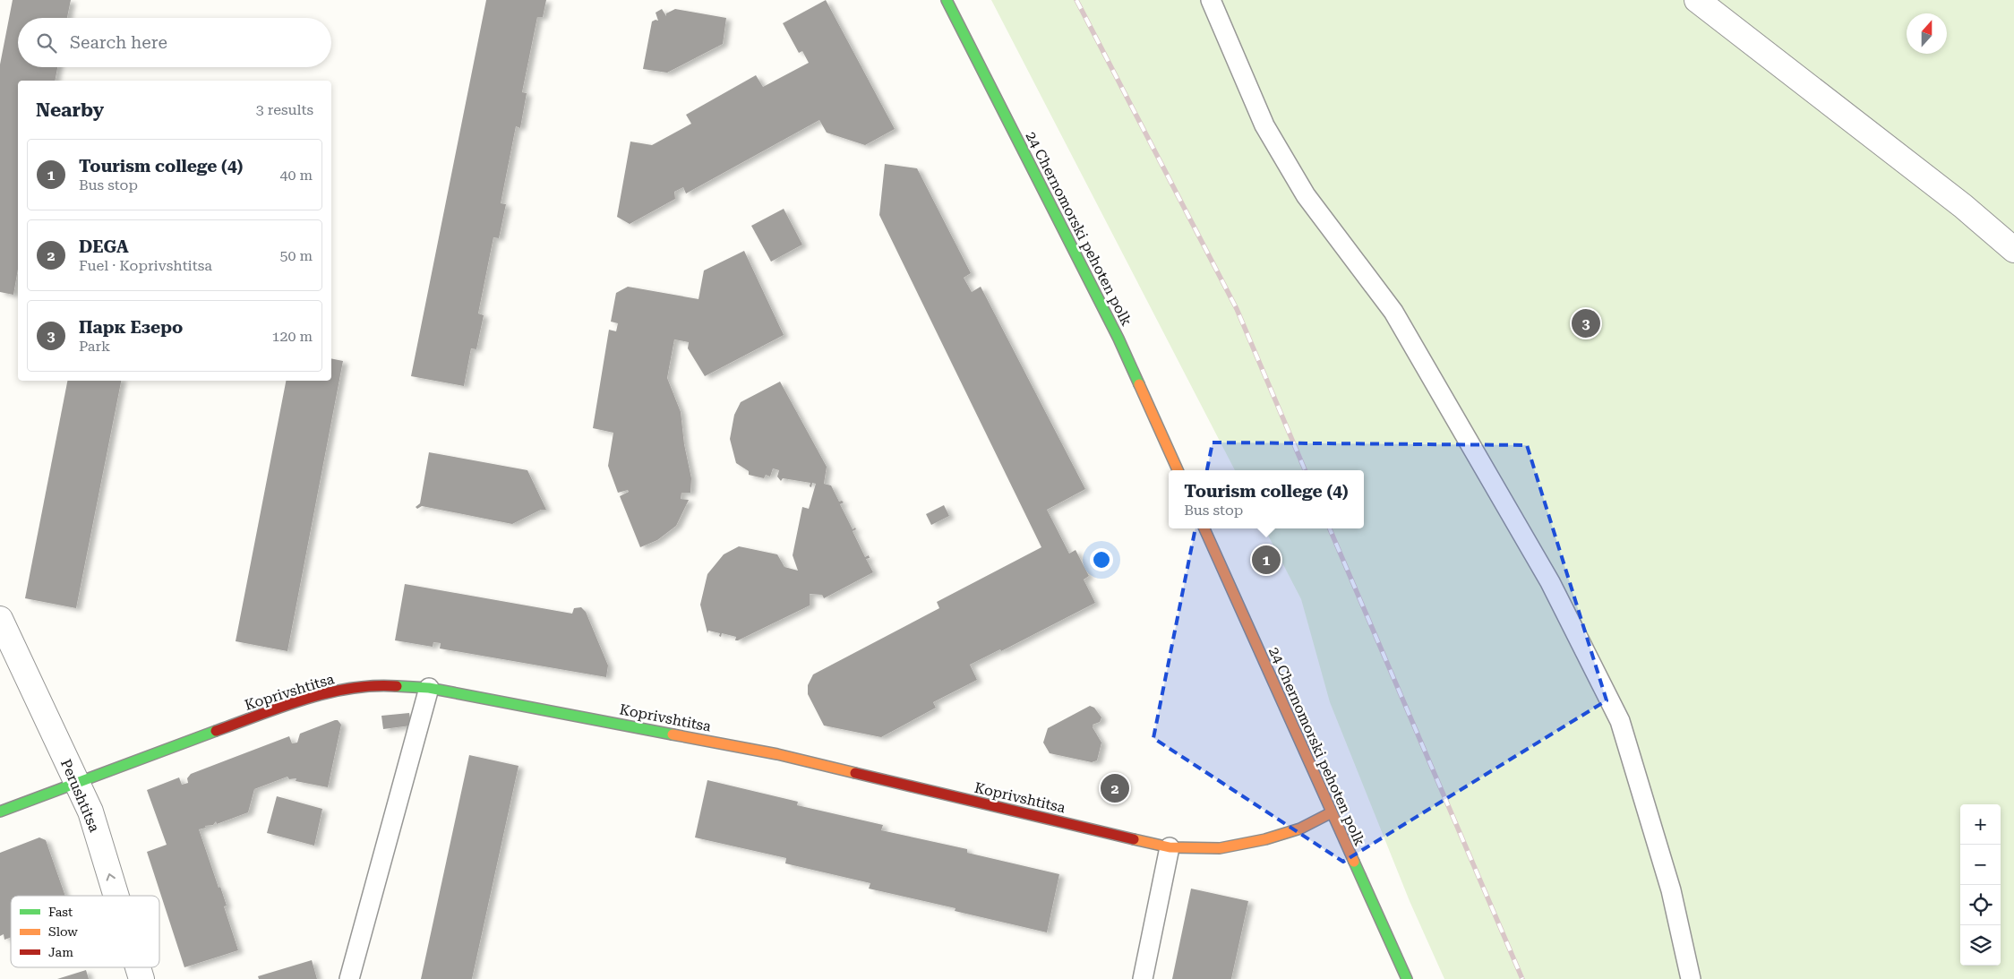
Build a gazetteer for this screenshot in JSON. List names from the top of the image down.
{
  "streets": {
    "street": ["24 Chernomorski pehoten polk", "Koprivshtitsa", "Perushtitsa"]
  },
  "crossings": [
    ["24 Chernomorski pehoten polk", "Koprivshtitsa"],
    ["Koprivshtitsa", "Perushtitsa"]
  ],
  "one_way": ["Perushtitsa"],
  "legend": ["Fast", "Slow", "Jam"],
  "north": "top",
  "page": {
    "search": "Search here",
    "heading": ["Nearby", "3 results"],
    "list": [
      {
        "mark": "1",
        "name": "Tourism college (4)",
        "note": "Bus stop",
        "value": "40 m"
      },
      {
        "mark": "2",
        "name": "DEGA",
        "note": "Fuel · Koprivshtitsa",
        "value": "50 m"
      },
      {
        "mark": "3",
        "name": "Парк Езеро",
        "note": "Park",
        "value": "120 m"
      }
    ],
    "pins": ["3", "1", "2"],
    "popup": ["Tourism college (4)", "Bus stop"],
    "map_buttons": ["+", "−"]
  }
}
